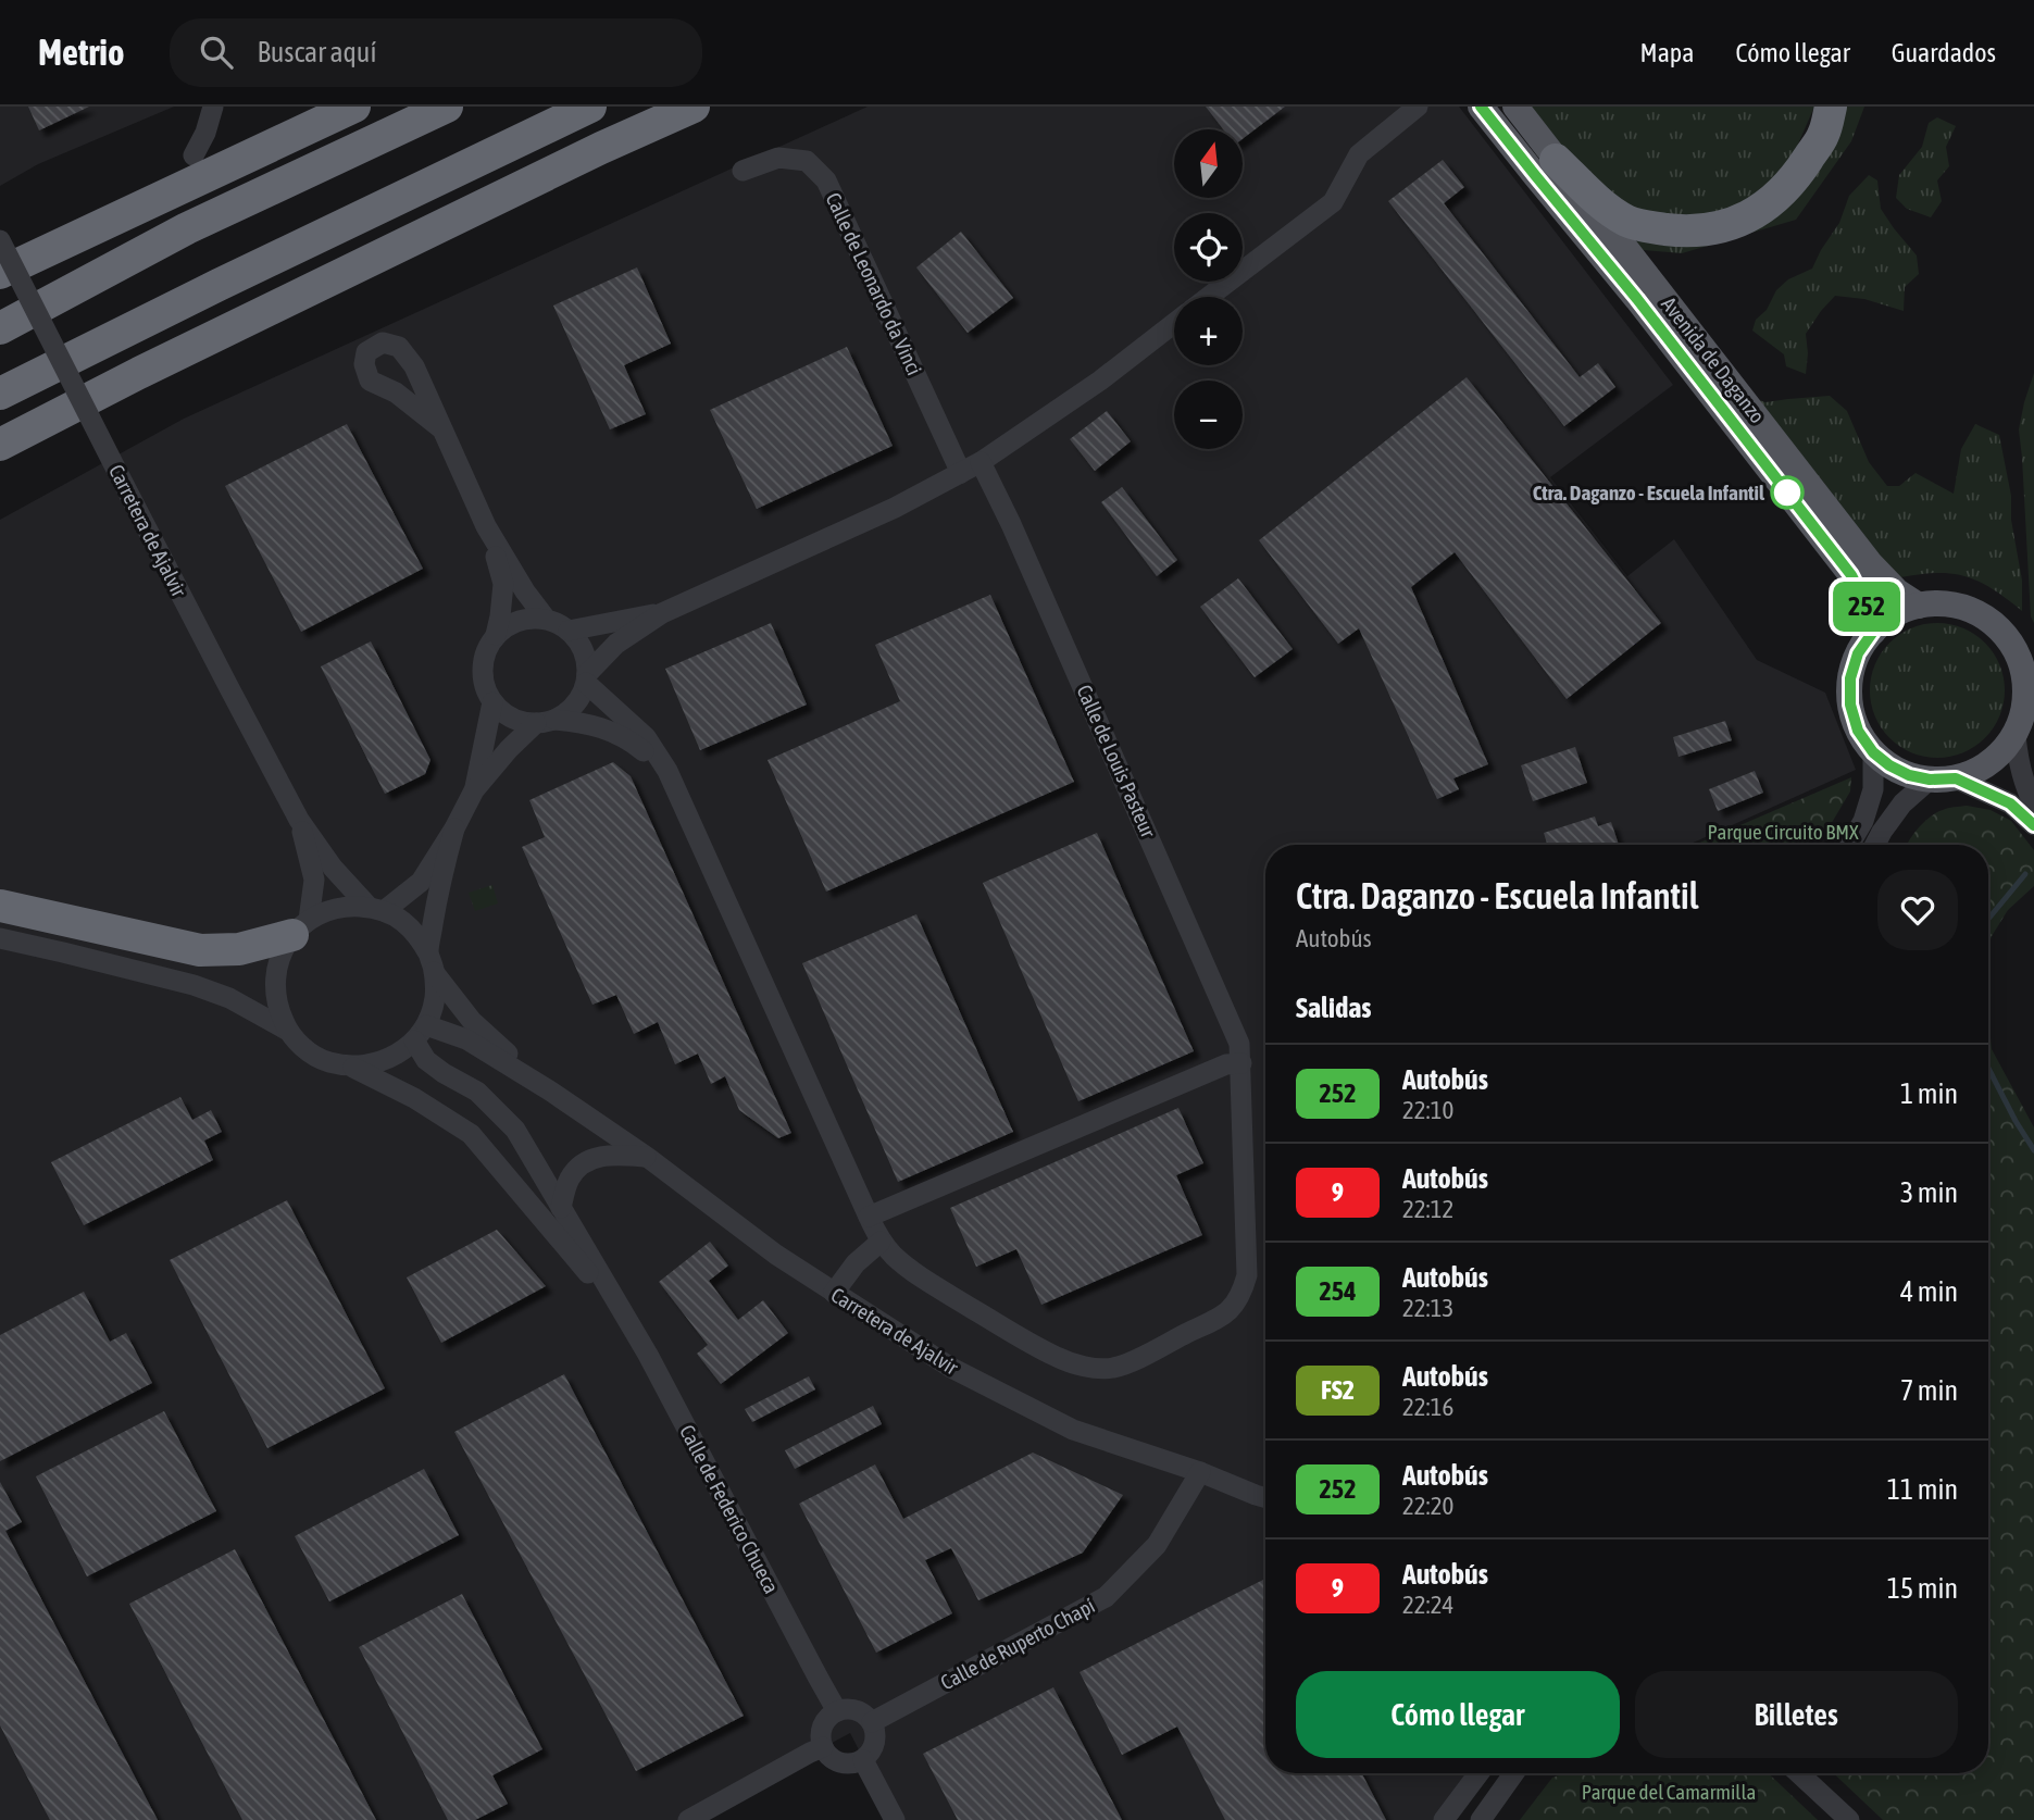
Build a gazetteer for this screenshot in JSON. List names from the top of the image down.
{
  "streets": {
    "main road": ["Avenida de Daganzo"],
    "street": [
      "Calle de Leonardo da Vinci",
      "Carretera de Ajalvir",
      "Calle de Louis Pasteur",
      "Calle de Federico Chueca",
      "Calle de Ruperto Chapí"
    ]
  },
  "crossings": [
    ["Carretera de Ajalvir", "Calle de Ruperto Chapí"],
    ["Calle de Federico Chueca", "Calle de Ruperto Chapí"]
  ],
  "parks": ["Parque Circuito BMX", "Parque del Camarmilla"],
  "places": ["Ctra. Daganzo - Escuela Infantil"],
  "lines": ["bus line 252"],
  "north": "top",
  "page": {
    "header": "Metrio",
    "search": "Buscar aquí",
    "nav": ["Mapa", "Cómo llegar", "Guardados"],
    "on_map": "252",
    "map_buttons": ["+", "−"],
    "heading": [
      ["Ctra. Daganzo - Escuela Infantil", "Autobús"],
      "Salidas"
    ],
    "list": [
      {
        "mark": "252",
        "name": "Autobús",
        "note": "22:10",
        "value": "1 min"
      },
      {
        "mark": "9",
        "name": "Autobús",
        "note": "22:12",
        "value": "3 min"
      },
      {
        "mark": "254",
        "name": "Autobús",
        "note": "22:13",
        "value": "4 min"
      },
      {
        "mark": "FS2",
        "name": "Autobús",
        "note": "22:16",
        "value": "7 min"
      },
      {
        "mark": "252",
        "name": "Autobús",
        "note": "22:20",
        "value": "11 min"
      },
      {
        "mark": "9",
        "name": "Autobús",
        "note": "22:24",
        "value": "15 min"
      }
    ],
    "buttons": ["Cómo llegar", "Billetes"]
  }
}
